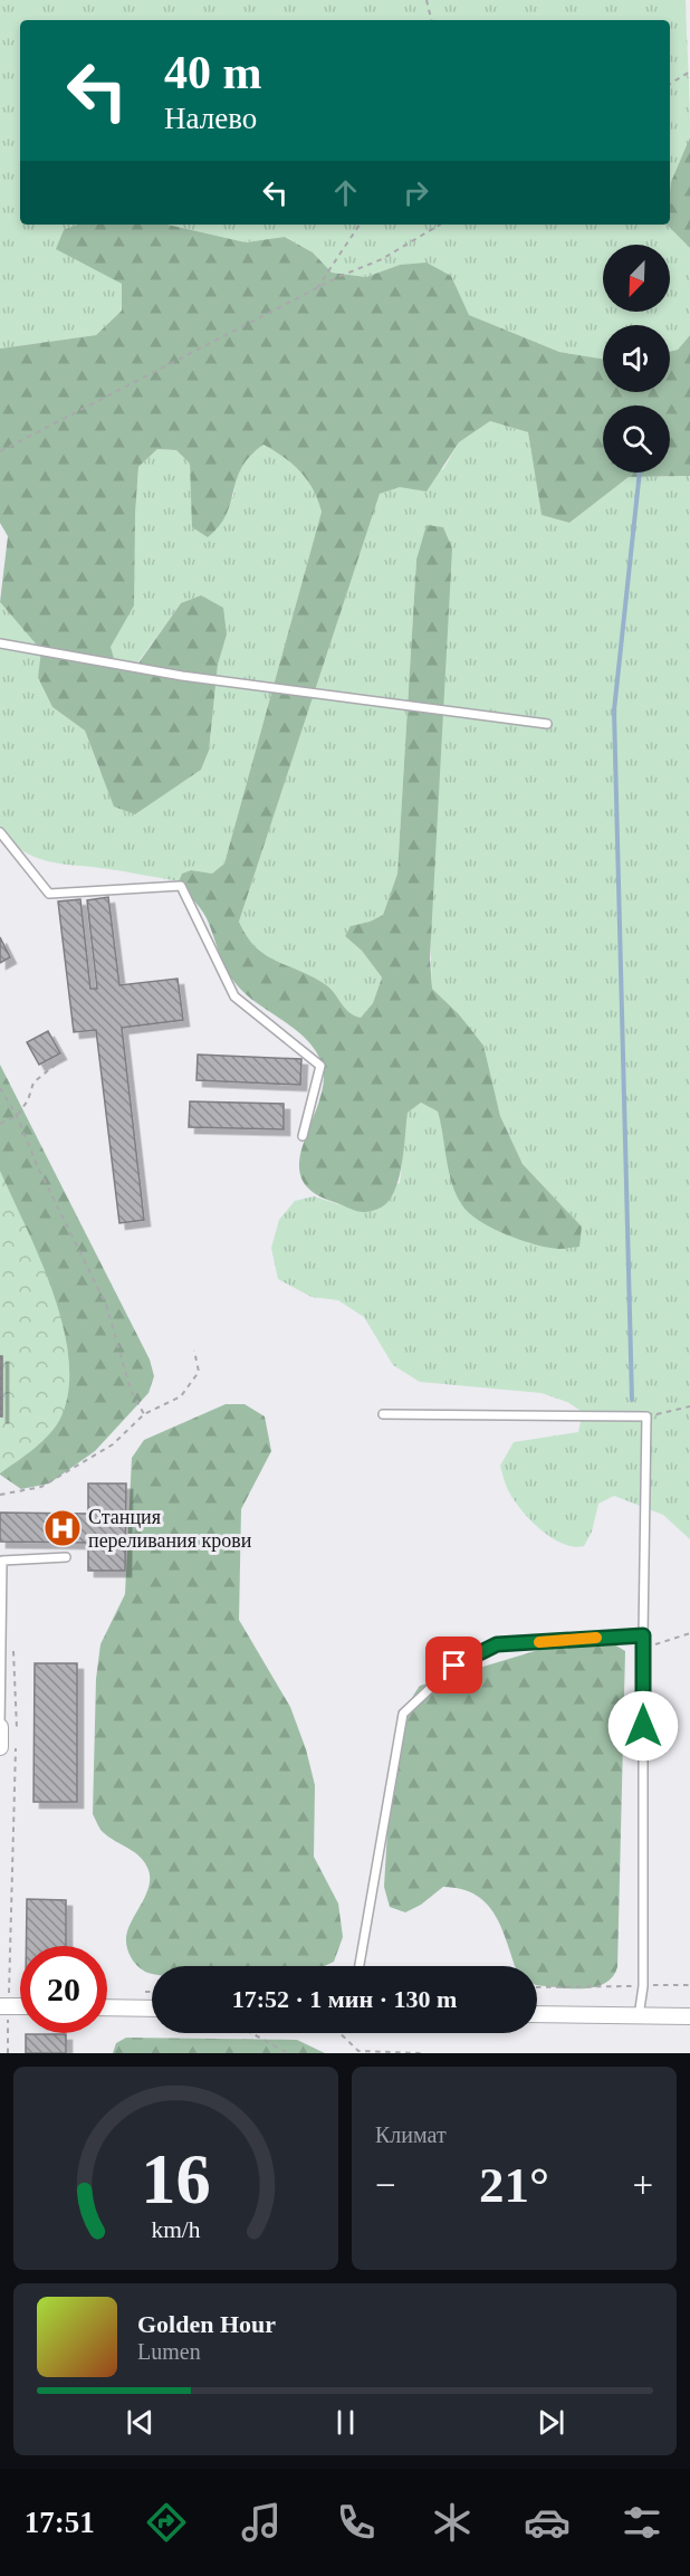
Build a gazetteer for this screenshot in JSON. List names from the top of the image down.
{
  "places": {
    "hospital": ["Станция переливания крови"]
  },
  "north": "bottom left",
  "page": {
    "turn": ["40 m", "Налево"],
    "limit": "20",
    "trip": "17:52 · 1 мин · 130 m",
    "tile": "Климат",
    "heat": ["−", "21°", "+"],
    "song": ["Golden Hour", "Lumen"],
    "tabs": "17:51",
    "gauge": ["16", "km/h"]
  }
}
